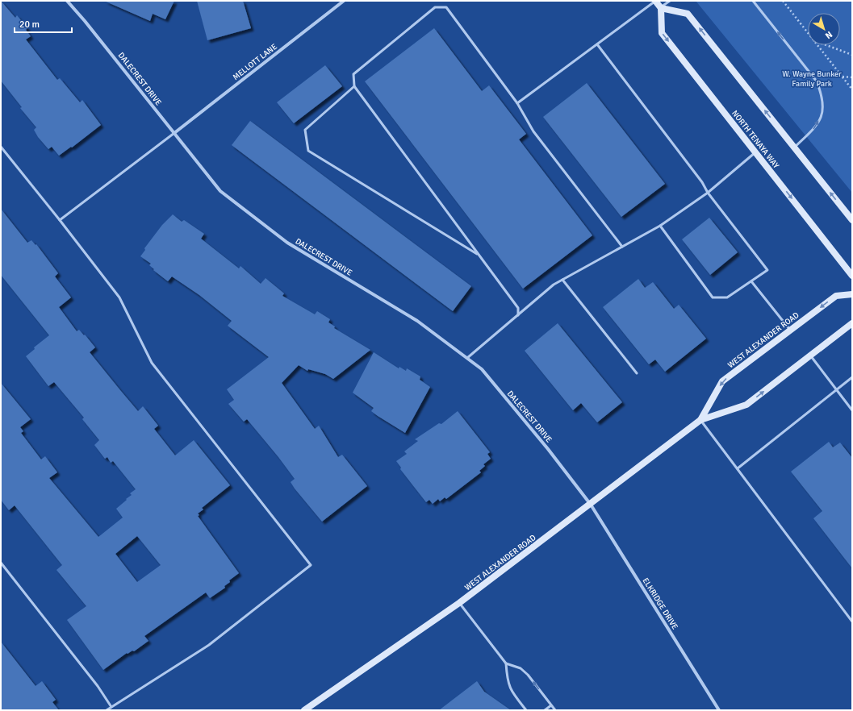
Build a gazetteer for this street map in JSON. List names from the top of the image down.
{
  "streets": {
    "main road": ["NORTH TENAYA WAY", "WEST ALEXANDER ROAD"],
    "street": ["MELLOTT LANE", "DALECREST DRIVE", "ELKRIDGE DRIVE"]
  },
  "crossings": [
    ["MELLOTT LANE", "DALECREST DRIVE"],
    ["DALECREST DRIVE", "WEST ALEXANDER ROAD"],
    ["DALECREST DRIVE", "ELKRIDGE DRIVE"],
    ["WEST ALEXANDER ROAD", "ELKRIDGE DRIVE"]
  ],
  "parks": ["W. Wayne Bunker Family Park"],
  "scale_bar": "20 m",
  "north": "bottom right"
}
